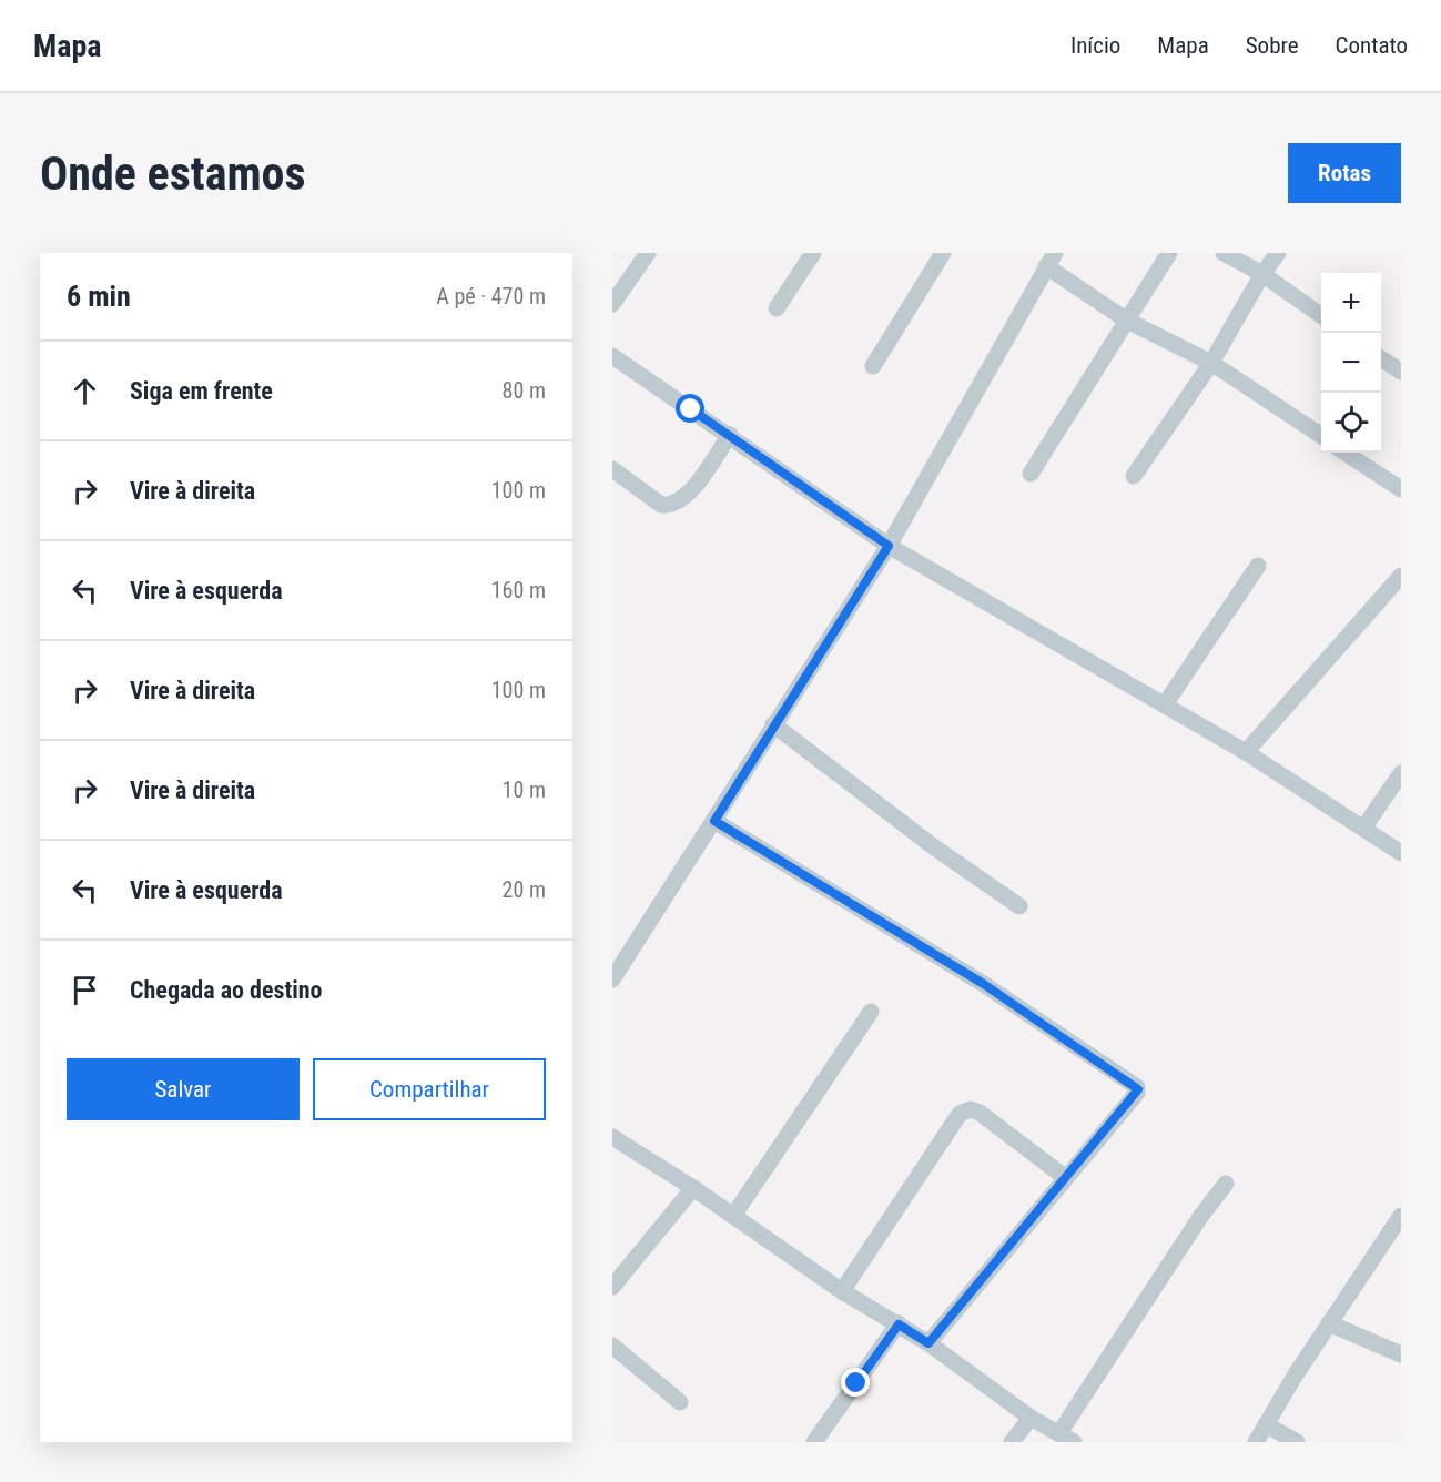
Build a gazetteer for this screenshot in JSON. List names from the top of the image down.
{
  "page": {
    "header": "Mapa",
    "nav": [
      "Início",
      "Mapa",
      "Sobre",
      "Contato"
    ],
    "buttons": [
      "Rotas",
      ["Salvar", "Compartilhar"]
    ],
    "title": "Onde estamos",
    "heading": ["6 min", "A pé · 470 m"],
    "map_buttons": ["+", "−"],
    "list": [
      ["Siga em frente", "80 m"],
      ["Vire à direita", "100 m"],
      ["Vire à esquerda", "160 m"],
      ["Vire à direita", "100 m"],
      ["Vire à direita", "10 m"],
      ["Vire à esquerda", "20 m"],
      "Chegada ao destino"
    ]
  }
}
